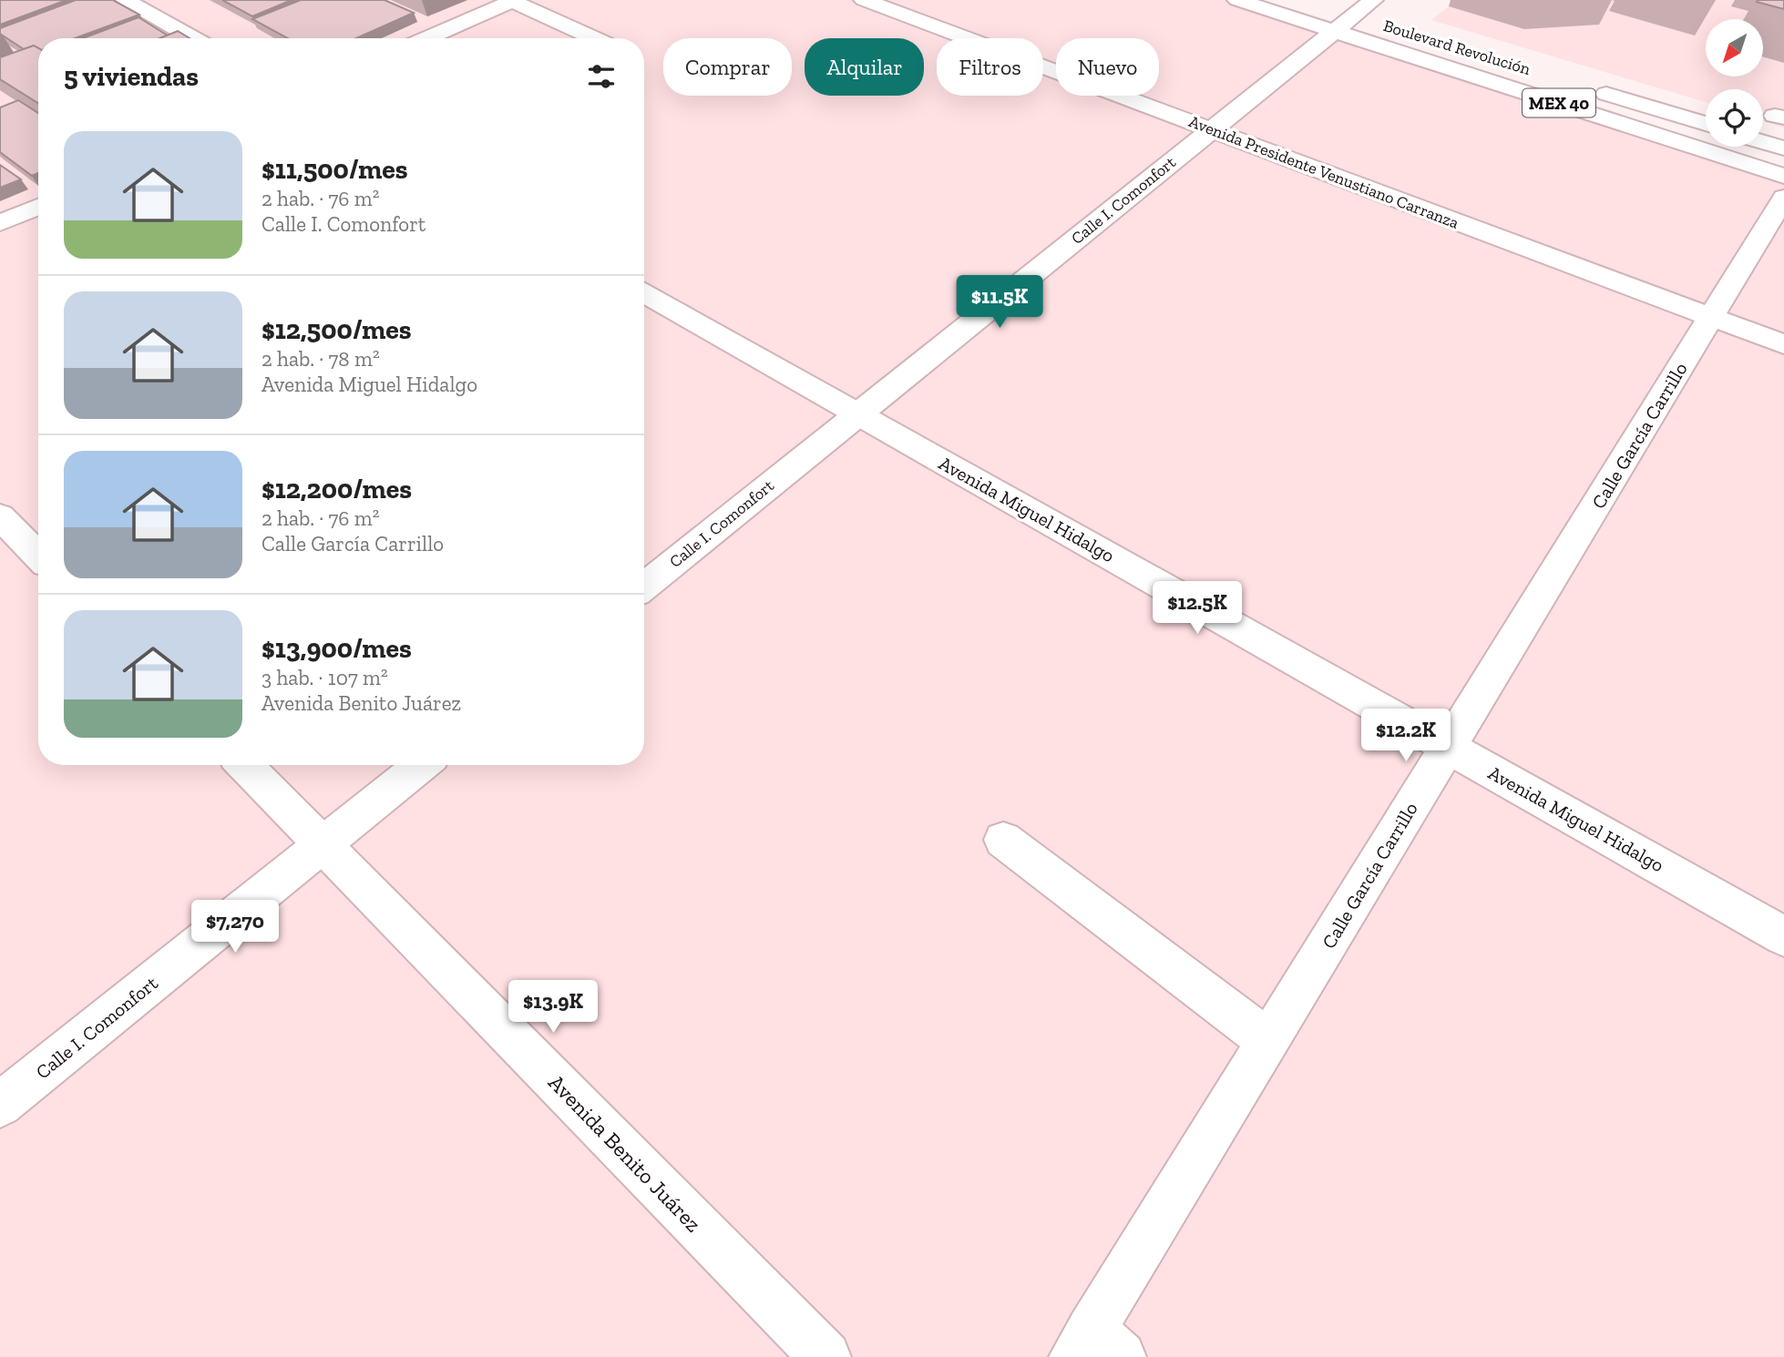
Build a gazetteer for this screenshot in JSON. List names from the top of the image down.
{
  "streets": {
    "street": [
      "Boulevard Revolución",
      "MEX 40",
      "Avenida Presidente Venustiano Carranza",
      "Calle I. Comonfort",
      "Calle García Carrillo",
      "Avenida Miguel Hidalgo",
      "Avenida Benito Juárez"
    ]
  },
  "crossings": [
    ["Boulevard Revolución", "MEX 40"],
    ["Boulevard Revolución", "Calle I. Comonfort"],
    ["MEX 40", "Calle I. Comonfort"],
    ["Avenida Presidente Venustiano Carranza", "Calle I. Comonfort"],
    ["Avenida Presidente Venustiano Carranza", "Calle García Carrillo"],
    ["Calle I. Comonfort", "Avenida Miguel Hidalgo"],
    ["Calle I. Comonfort", "Avenida Benito Juárez"],
    ["Calle García Carrillo", "Avenida Miguel Hidalgo"]
  ],
  "north": "bottom left",
  "page": {
    "chip": [
      "Comprar",
      "Alquilar",
      "Filtros",
      "Nuevo"
    ],
    "heading": "5 viviendas",
    "list": [
      {
        "name": "$11,500/mes",
        "note": "2 hab. · 76 m² · Calle I. Comonfort"
      },
      {
        "name": "$12,500/mes",
        "note": "2 hab. · 78 m² · Avenida Miguel Hidalgo"
      },
      {
        "name": "$12,200/mes",
        "note": "2 hab. · 76 m² · Calle García Carrillo"
      },
      {
        "name": "$13,900/mes",
        "note": "3 hab. · 107 m² · Avenida Benito Juárez"
      }
    ],
    "price": [
      "$11.5K",
      "$12.5K",
      "$12.2K",
      "$7,270",
      "$13.9K"
    ]
  }
}
